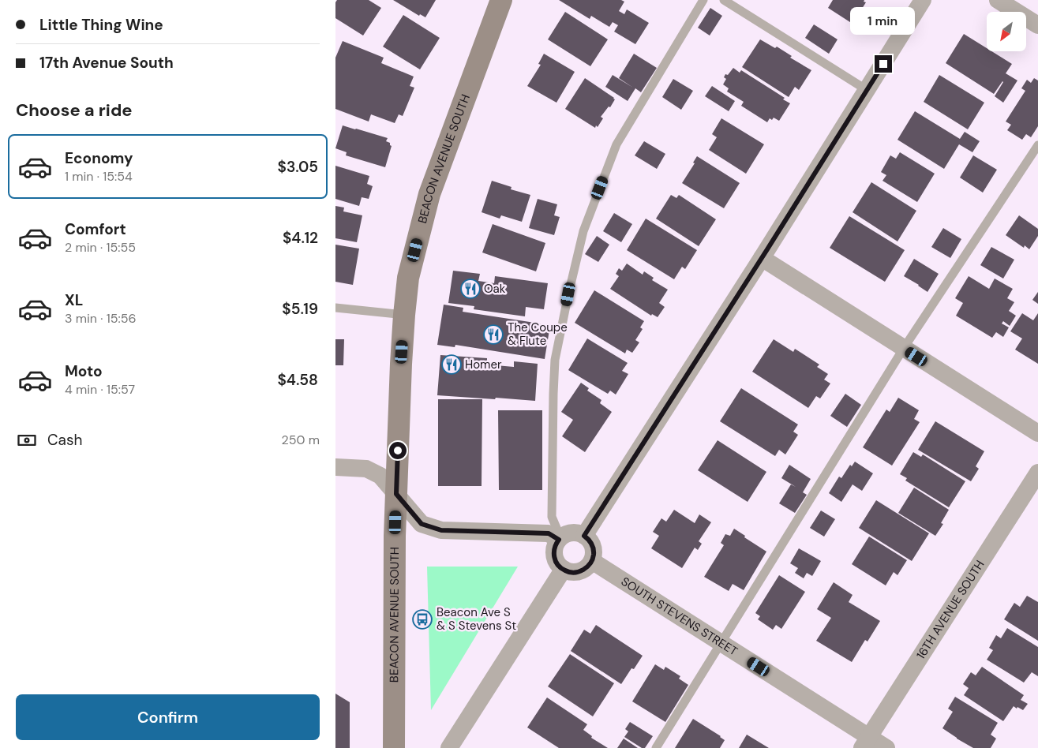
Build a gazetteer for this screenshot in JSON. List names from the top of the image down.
{
  "streets": {
    "main road": ["BEACON AVENUE SOUTH"],
    "street": ["16TH AVENUE SOUTH", "SOUTH STEVENS STREET"]
  },
  "crossings": [
    ["16TH AVENUE SOUTH", "SOUTH STEVENS STREET"]
  ],
  "places": {
    "restaurant": ["Oak", "The Coupe & Flute", "Homer"],
    "bus stop": ["Beacon Ave S & S Stevens St"]
  },
  "north": "bottom left",
  "page": {
    "banner": ["Little Thing Wine", "17th Avenue South"],
    "bubble": "1 min",
    "heading": "Choose a ride",
    "list": [
      {
        "name": "Economy",
        "note": "1 min · 15:54",
        "value": "$3.05"
      },
      {
        "name": "Comfort",
        "note": "2 min · 15:55",
        "value": "$4.12"
      },
      {
        "name": "XL",
        "note": "3 min · 15:56",
        "value": "$5.19"
      },
      {
        "name": "Moto",
        "note": "4 min · 15:57",
        "value": "$4.58"
      }
    ],
    "pay": ["Cash", "250 m"],
    "buttons": "Confirm"
  }
}
